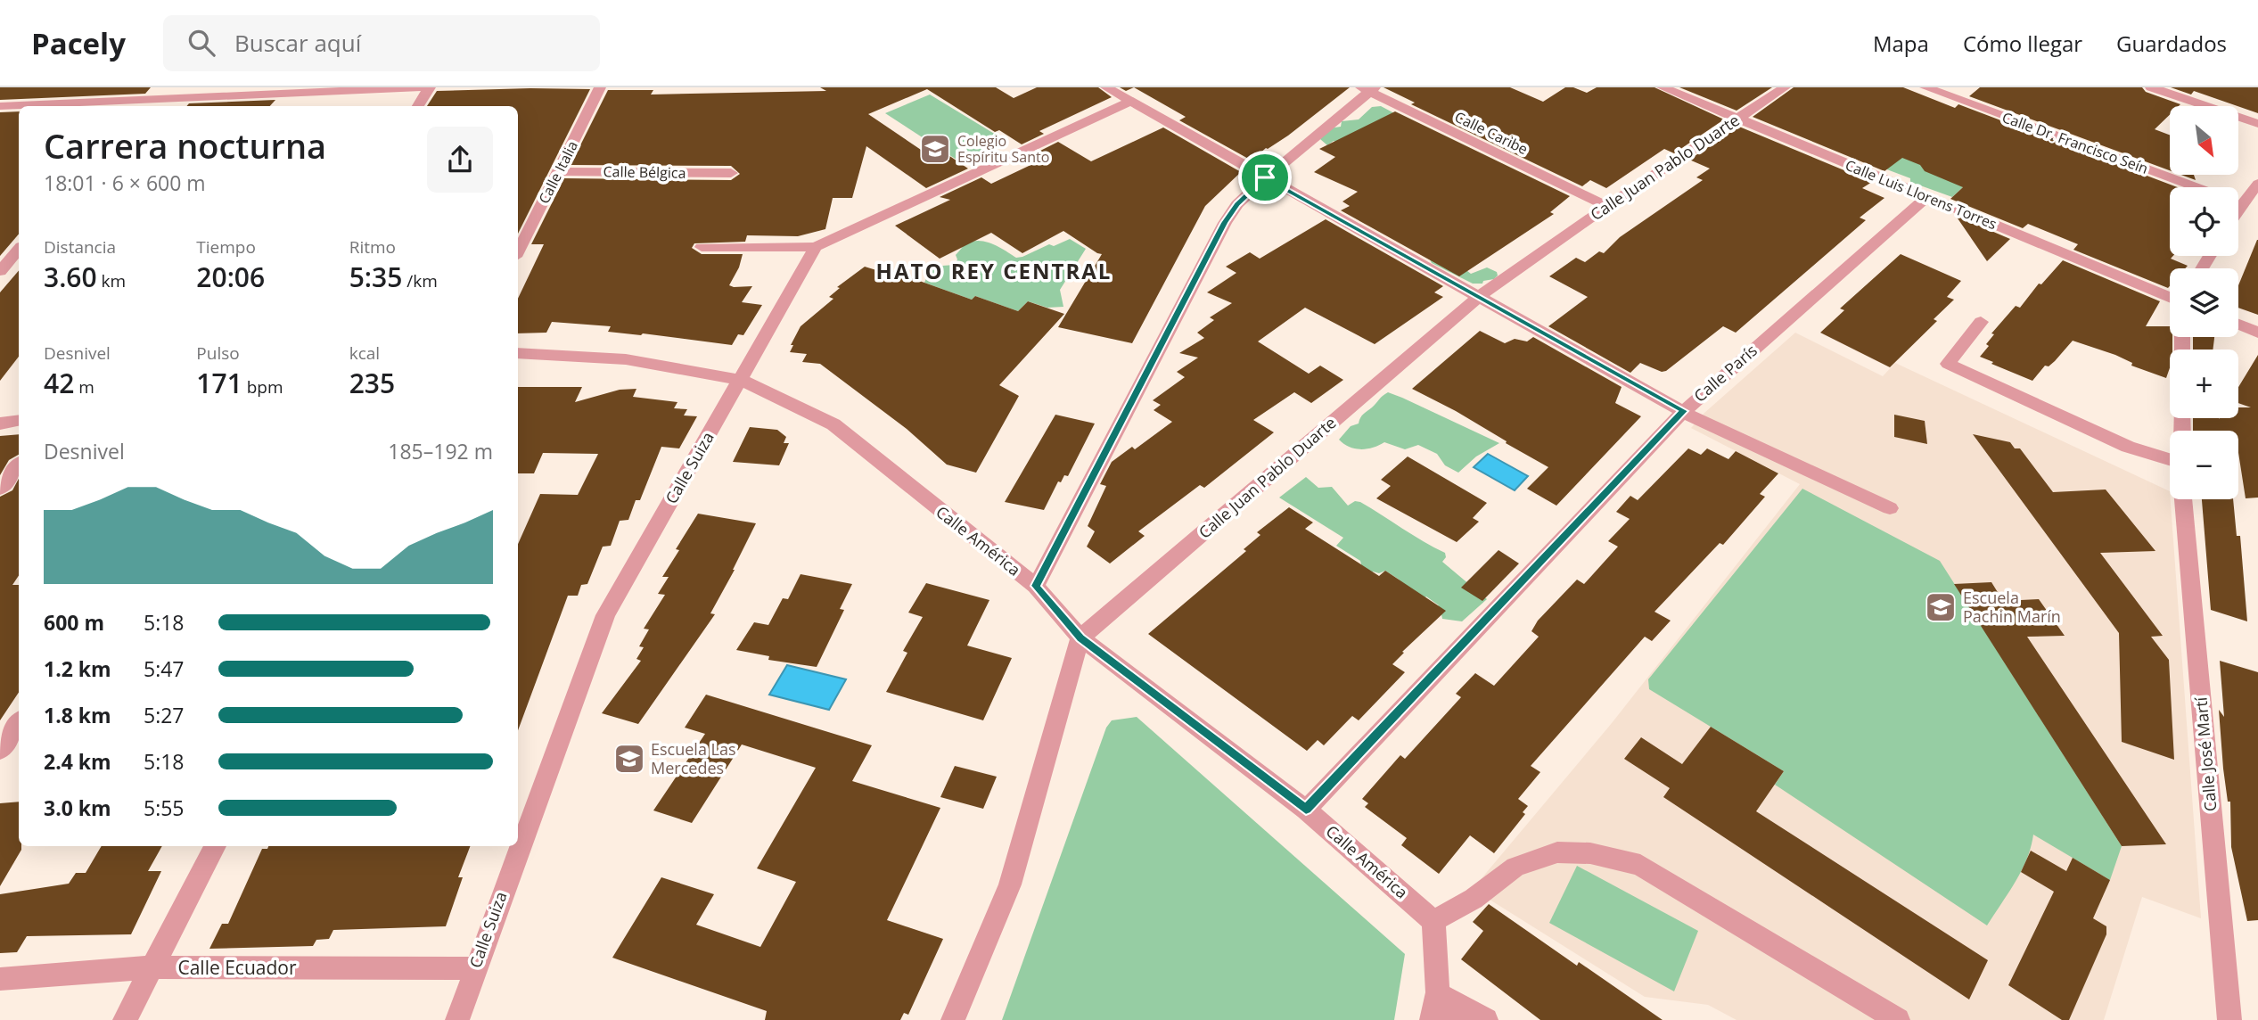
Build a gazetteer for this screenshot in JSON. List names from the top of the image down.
{
  "streets": {
    "street": [
      "Calle Caribe",
      "Calle Dr. Francisco Seín",
      "Calle Juan Pablo Duarte",
      "Calle Italia",
      "Calle Bélgica",
      "Calle Luis Llorens Torres",
      "Calle París",
      "Calle Suiza",
      "Calle América",
      "Calle José Martí",
      "Calle Ecuador"
    ]
  },
  "crossings": [
    ["Calle Caribe", "Calle Juan Pablo Duarte"],
    ["Calle Juan Pablo Duarte", "Calle Luis Llorens Torres"],
    ["Calle Juan Pablo Duarte", "Calle América"],
    ["Calle Italia", "Calle Bélgica"],
    ["Calle Luis Llorens Torres", "Calle París"],
    ["Calle París", "Calle América"],
    ["Calle Suiza", "Calle América"],
    ["Calle Suiza", "Calle Ecuador"]
  ],
  "districts": ["HATO REY CENTRAL"],
  "places": {
    "school or university": ["Colegio Espíritu Santo", "Escuela Pachin Marín", "Escuela Las Mercedes"]
  },
  "north": "bottom right",
  "page": {
    "header": "Pacely",
    "search": "Buscar aquí",
    "nav": ["Mapa", "Cómo llegar", "Guardados"],
    "map_buttons": ["+", "−"],
    "heading": ["Carrera nocturna", "18:01 · 6 × 600 m"],
    "stats": [
      ["Distancia", "3.60 km"],
      ["Tiempo", "20:06"],
      ["Ritmo", "5:35 /km"],
      ["Desnivel", "42 m"],
      ["Pulso", "171 bpm"],
      ["kcal", "235"]
    ],
    "chart": ["Desnivel", "185–192 m"],
    "list": [
      {
        "name": "600 m",
        "note": "5:18"
      },
      {
        "name": "1.2 km",
        "note": "5:47"
      },
      {
        "name": "1.8 km",
        "note": "5:27"
      },
      {
        "name": "2.4 km",
        "note": "5:18"
      },
      {
        "name": "3.0 km",
        "note": "5:55"
      }
    ]
  }
}
